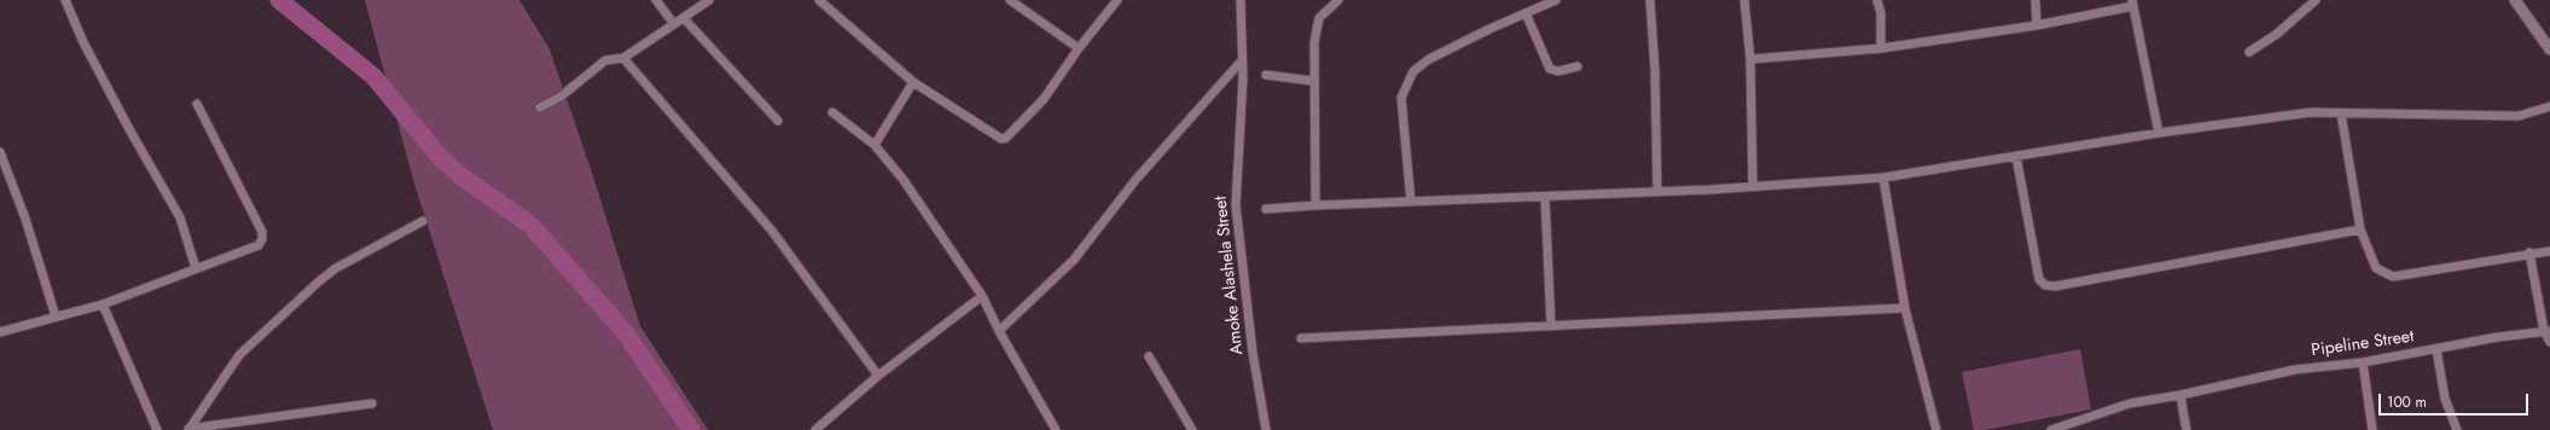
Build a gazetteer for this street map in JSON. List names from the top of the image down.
{
  "streets": {
    "street": ["Amoke Alashela Street", "Pipeline Street"]
  },
  "scale_bar": "100 m"
}
